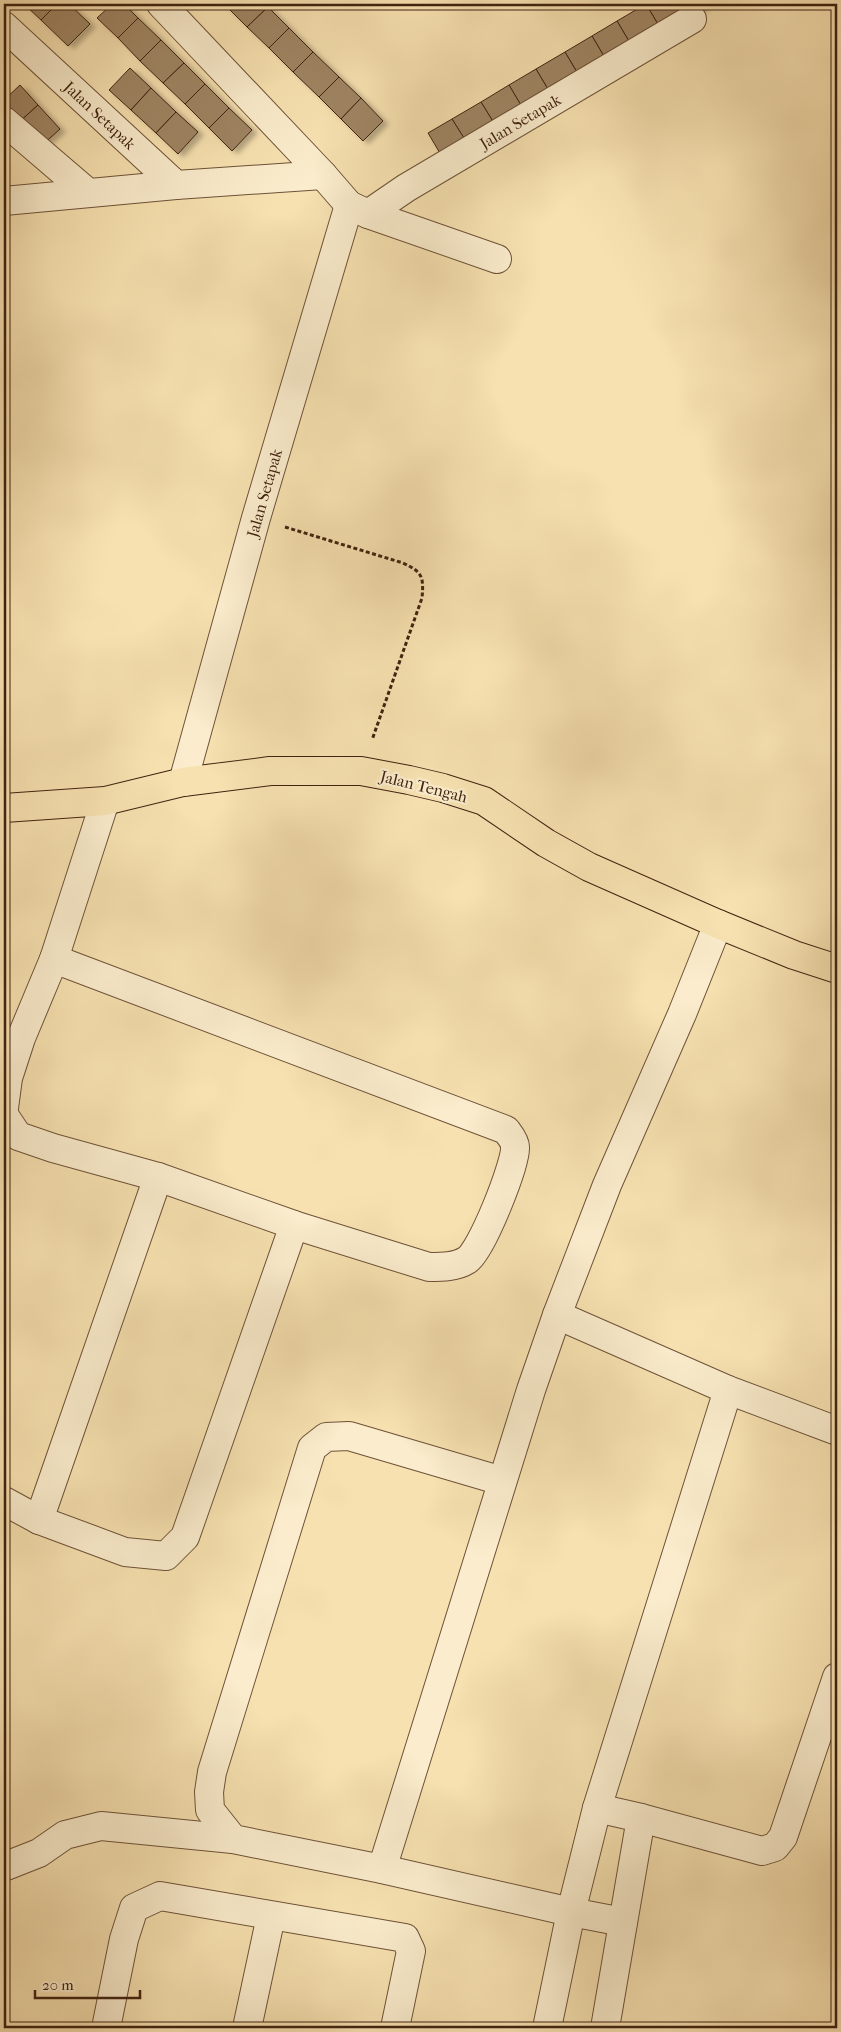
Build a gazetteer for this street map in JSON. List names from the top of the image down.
{
  "streets": {
    "main road": ["Jalan Tengah"],
    "street": ["Jalan Setapak"]
  },
  "crossings": [
    ["Jalan Setapak", "Jalan Tengah"]
  ],
  "scale_bar": "20 m"
}
